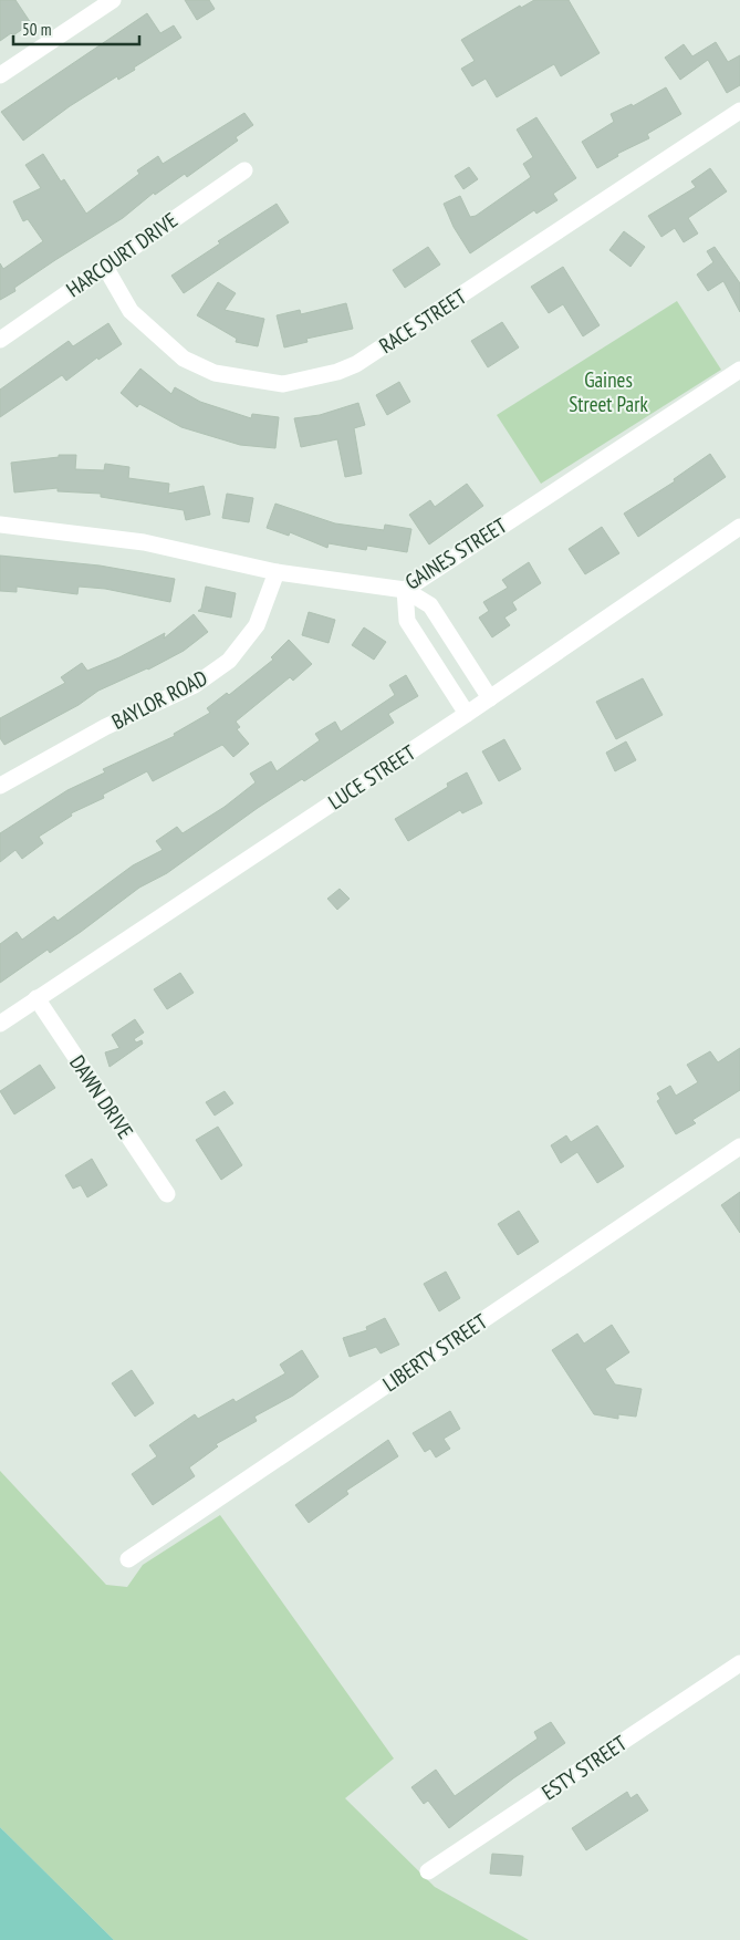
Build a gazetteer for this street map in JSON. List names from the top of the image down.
{
  "streets": {
    "street": [
      "HARCOURT DRIVE",
      "RACE STREET",
      "GAINES STREET",
      "BAYLOR ROAD",
      "LUCE STREET",
      "DAWN DRIVE",
      "LIBERTY STREET",
      "ESTY STREET"
    ]
  },
  "crossings": [
    ["HARCOURT DRIVE", "RACE STREET"],
    ["GAINES STREET", "BAYLOR ROAD"],
    ["LUCE STREET", "DAWN DRIVE"]
  ],
  "parks": ["Gaines Street Park"],
  "scale_bar": "50 m"
}
